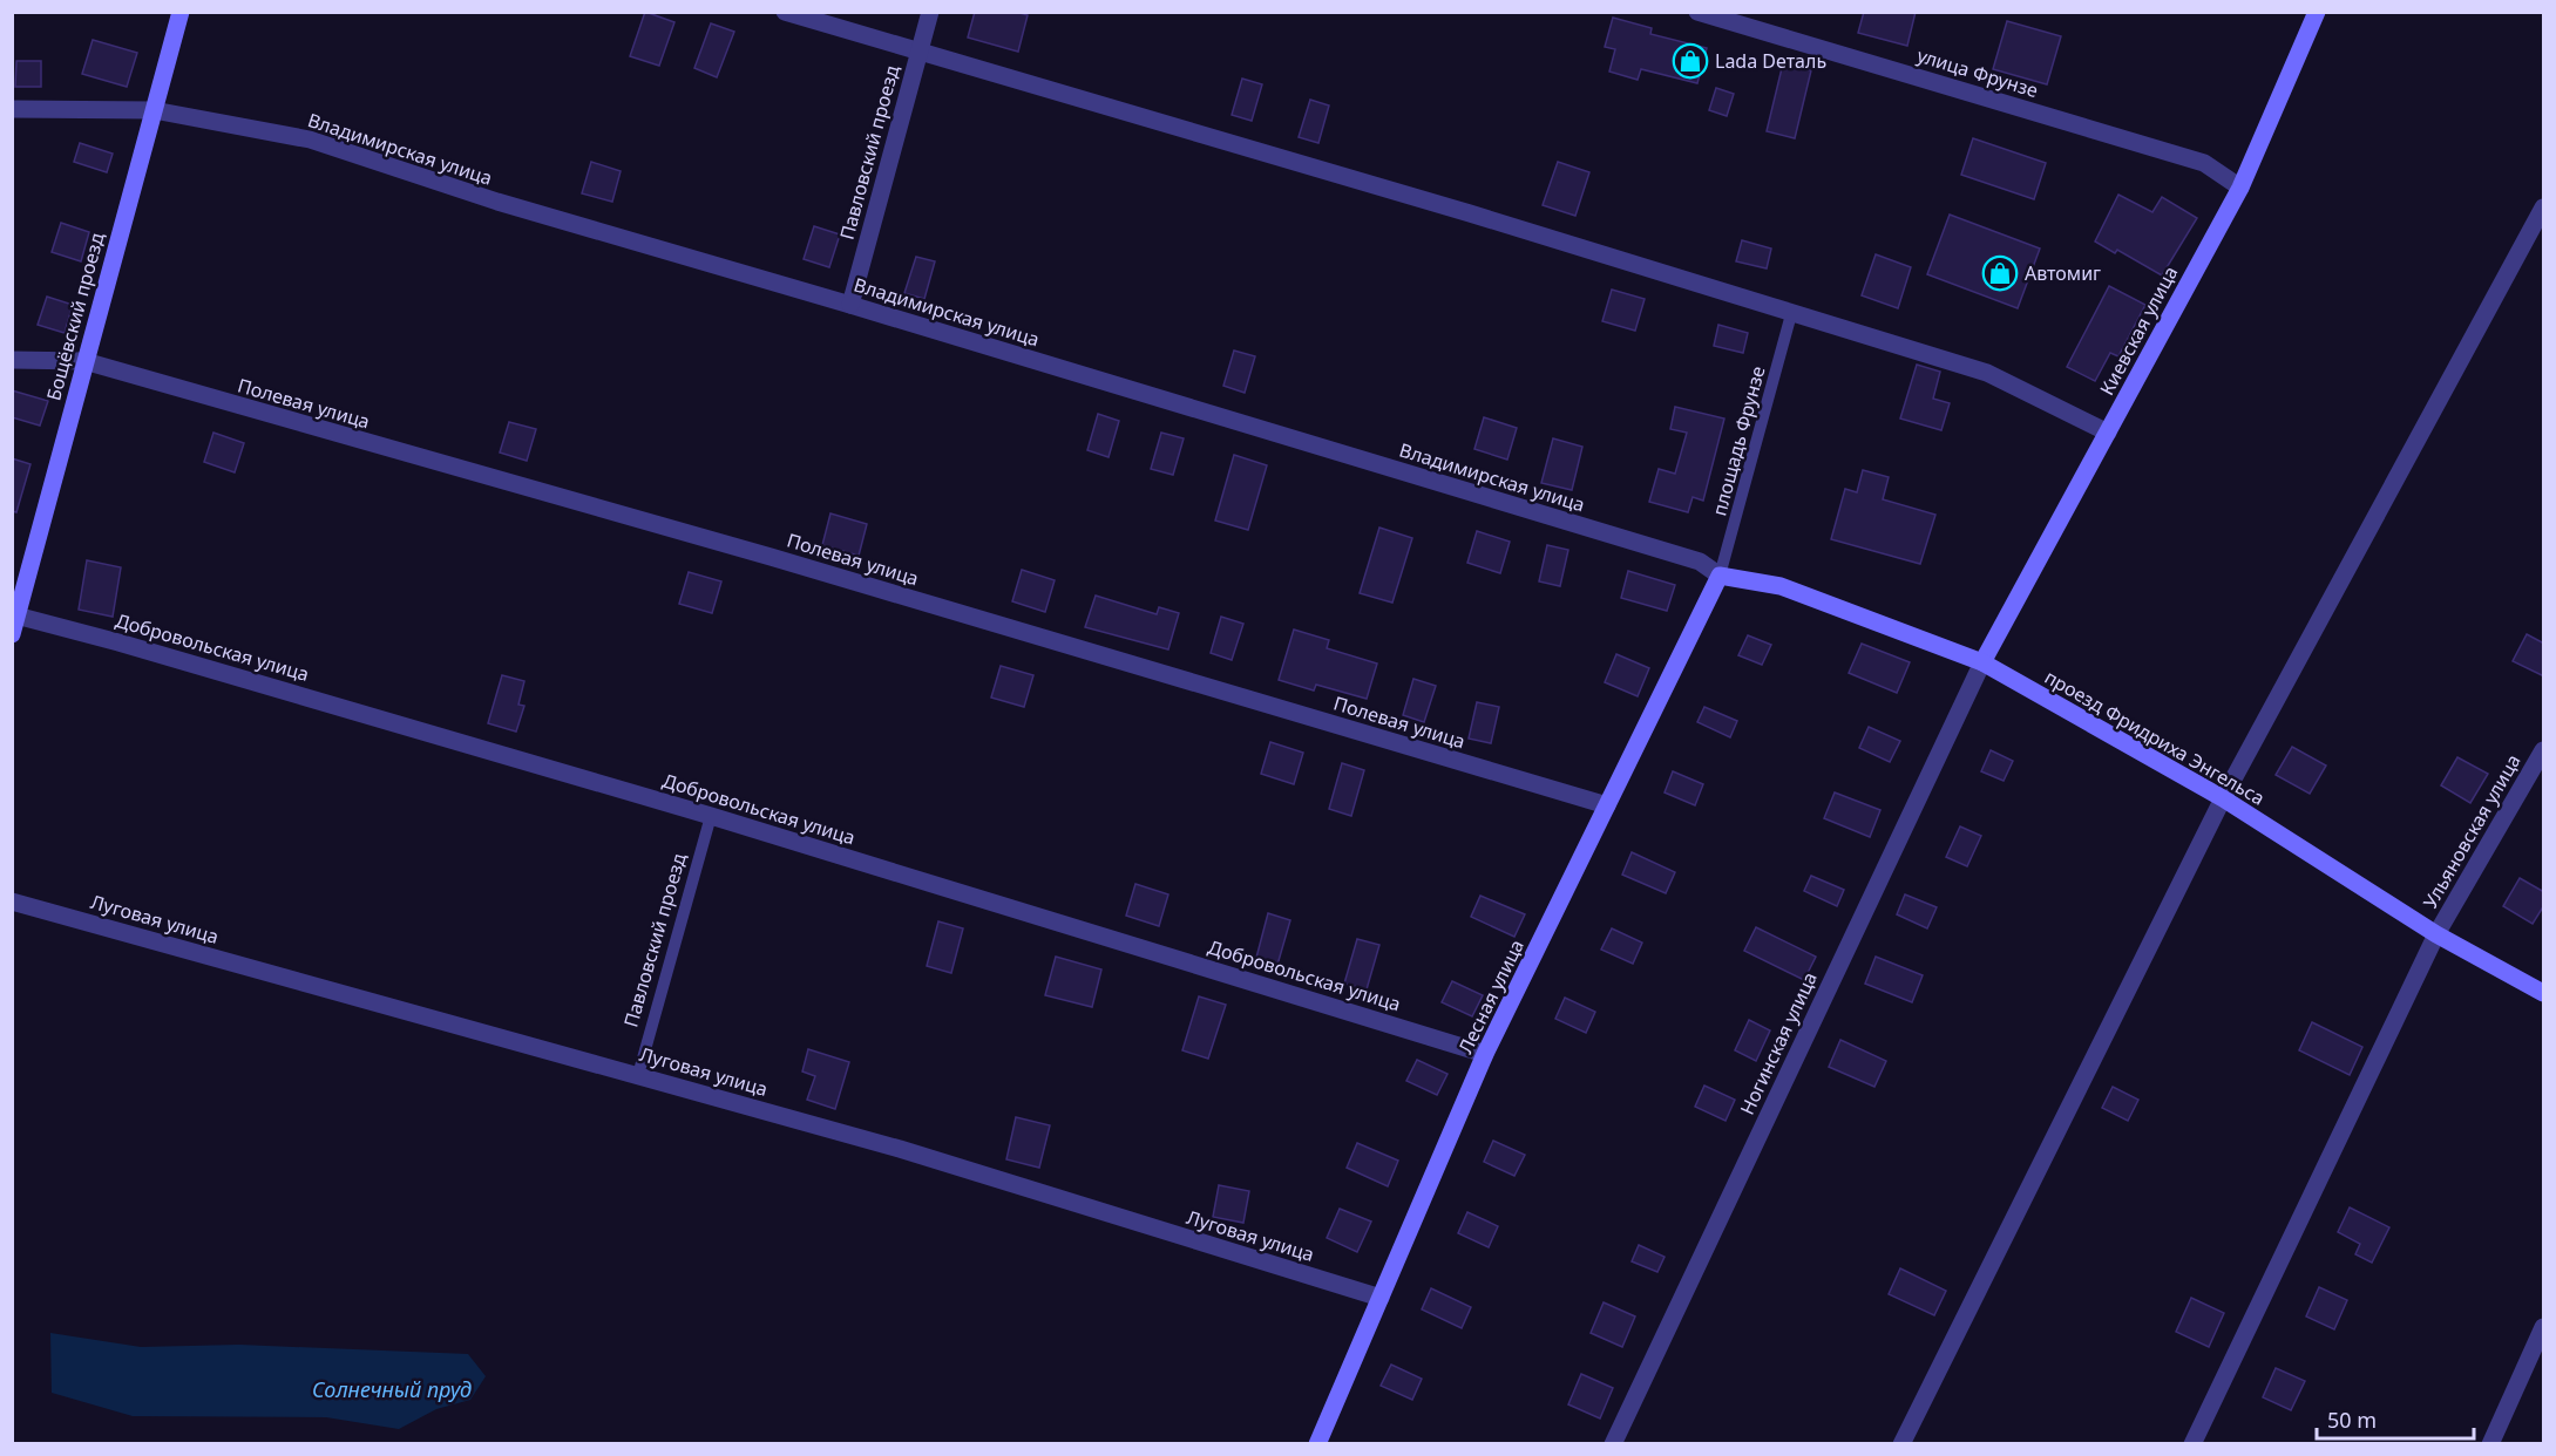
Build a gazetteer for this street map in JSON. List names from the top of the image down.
{
  "streets": {
    "street": [
      "улица Фрунзе",
      "Владимирская улица",
      "Павловский проезд",
      "Бощёвский проезд",
      "Киевская улица",
      "Полевая улица",
      "Добровольская улица",
      "проезд Фридриха Энгельса",
      "Ульяновская улица",
      "Луговая улица",
      "Лесная улица",
      "Ногинская улица"
    ],
    "lane": ["площадь Фрунзе"]
  },
  "crossings": [
    ["улица Фрунзе", "Киевская улица"],
    ["Владимирская улица", "Павловский проезд"],
    ["Владимирская улица", "Бощёвский проезд"],
    ["Владимирская улица", "площадь Фрунзе"],
    ["Владимирская улица", "проезд Фридриха Энгельса"],
    ["Владимирская улица", "Лесная улица"],
    ["Павловский проезд", "Добровольская улица"],
    ["Павловский проезд", "Луговая улица"],
    ["Бощёвский проезд", "Полевая улица"],
    ["Бощёвский проезд", "Добровольская улица"],
    ["Киевская улица", "проезд Фридриха Энгельса"],
    ["Киевская улица", "Ногинская улица"],
    ["Полевая улица", "Лесная улица"],
    ["площадь Фрунзе", "проезд Фридриха Энгельса"],
    ["площадь Фрунзе", "Лесная улица"],
    ["Добровольская улица", "Лесная улица"],
    ["проезд Фридриха Энгельса", "Ульяновская улица"],
    ["проезд Фридриха Энгельса", "Лесная улица"],
    ["проезд Фридриха Энгельса", "Ногинская улица"],
    ["Луговая улица", "Лесная улица"]
  ],
  "water": ["Солнечный пруд"],
  "places": {
    "shop": ["Lada Dеталь", "Автомиг"]
  },
  "scale_bar": "50 m"
}
